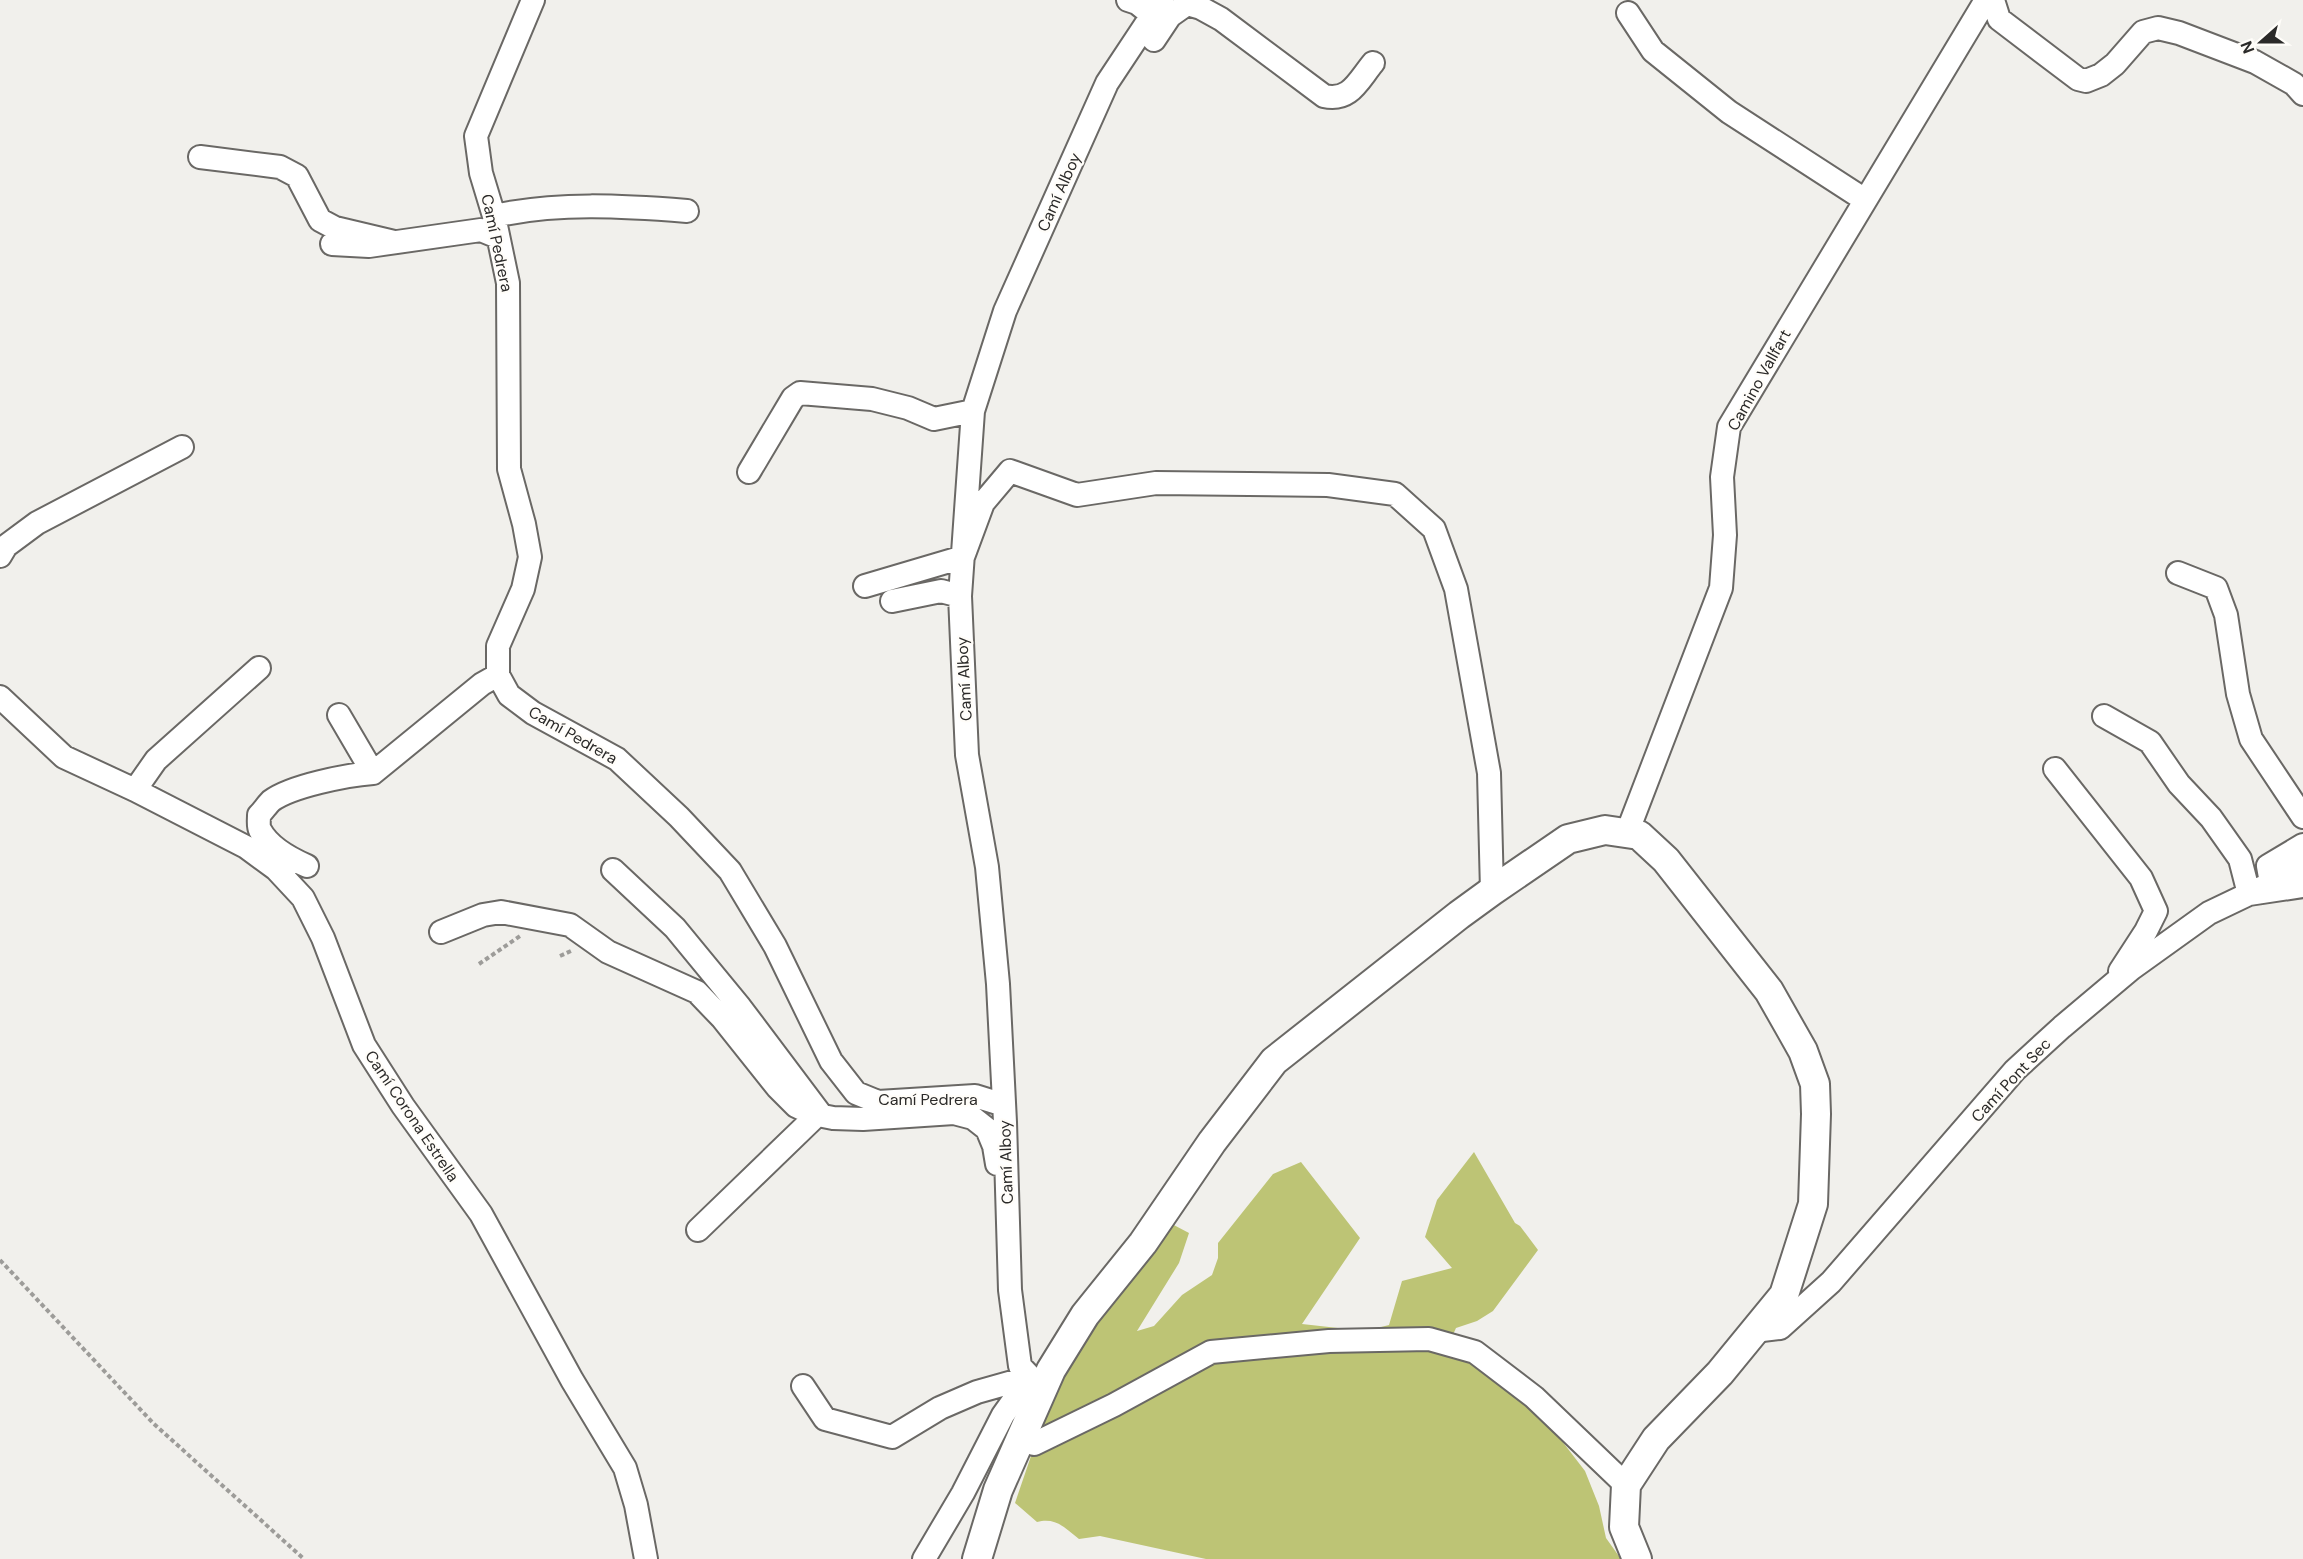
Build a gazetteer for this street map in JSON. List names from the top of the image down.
{
  "streets": {
    "street": [
      "Camí Alboy",
      "Camí Pedrera",
      "Camino Vallfart",
      "Camí Pont Sec",
      "Camí Corona Estrella"
    ]
  },
  "crossings": [
    ["Camí Alboy", "Camí Pedrera"]
  ],
  "north": "left"
}
